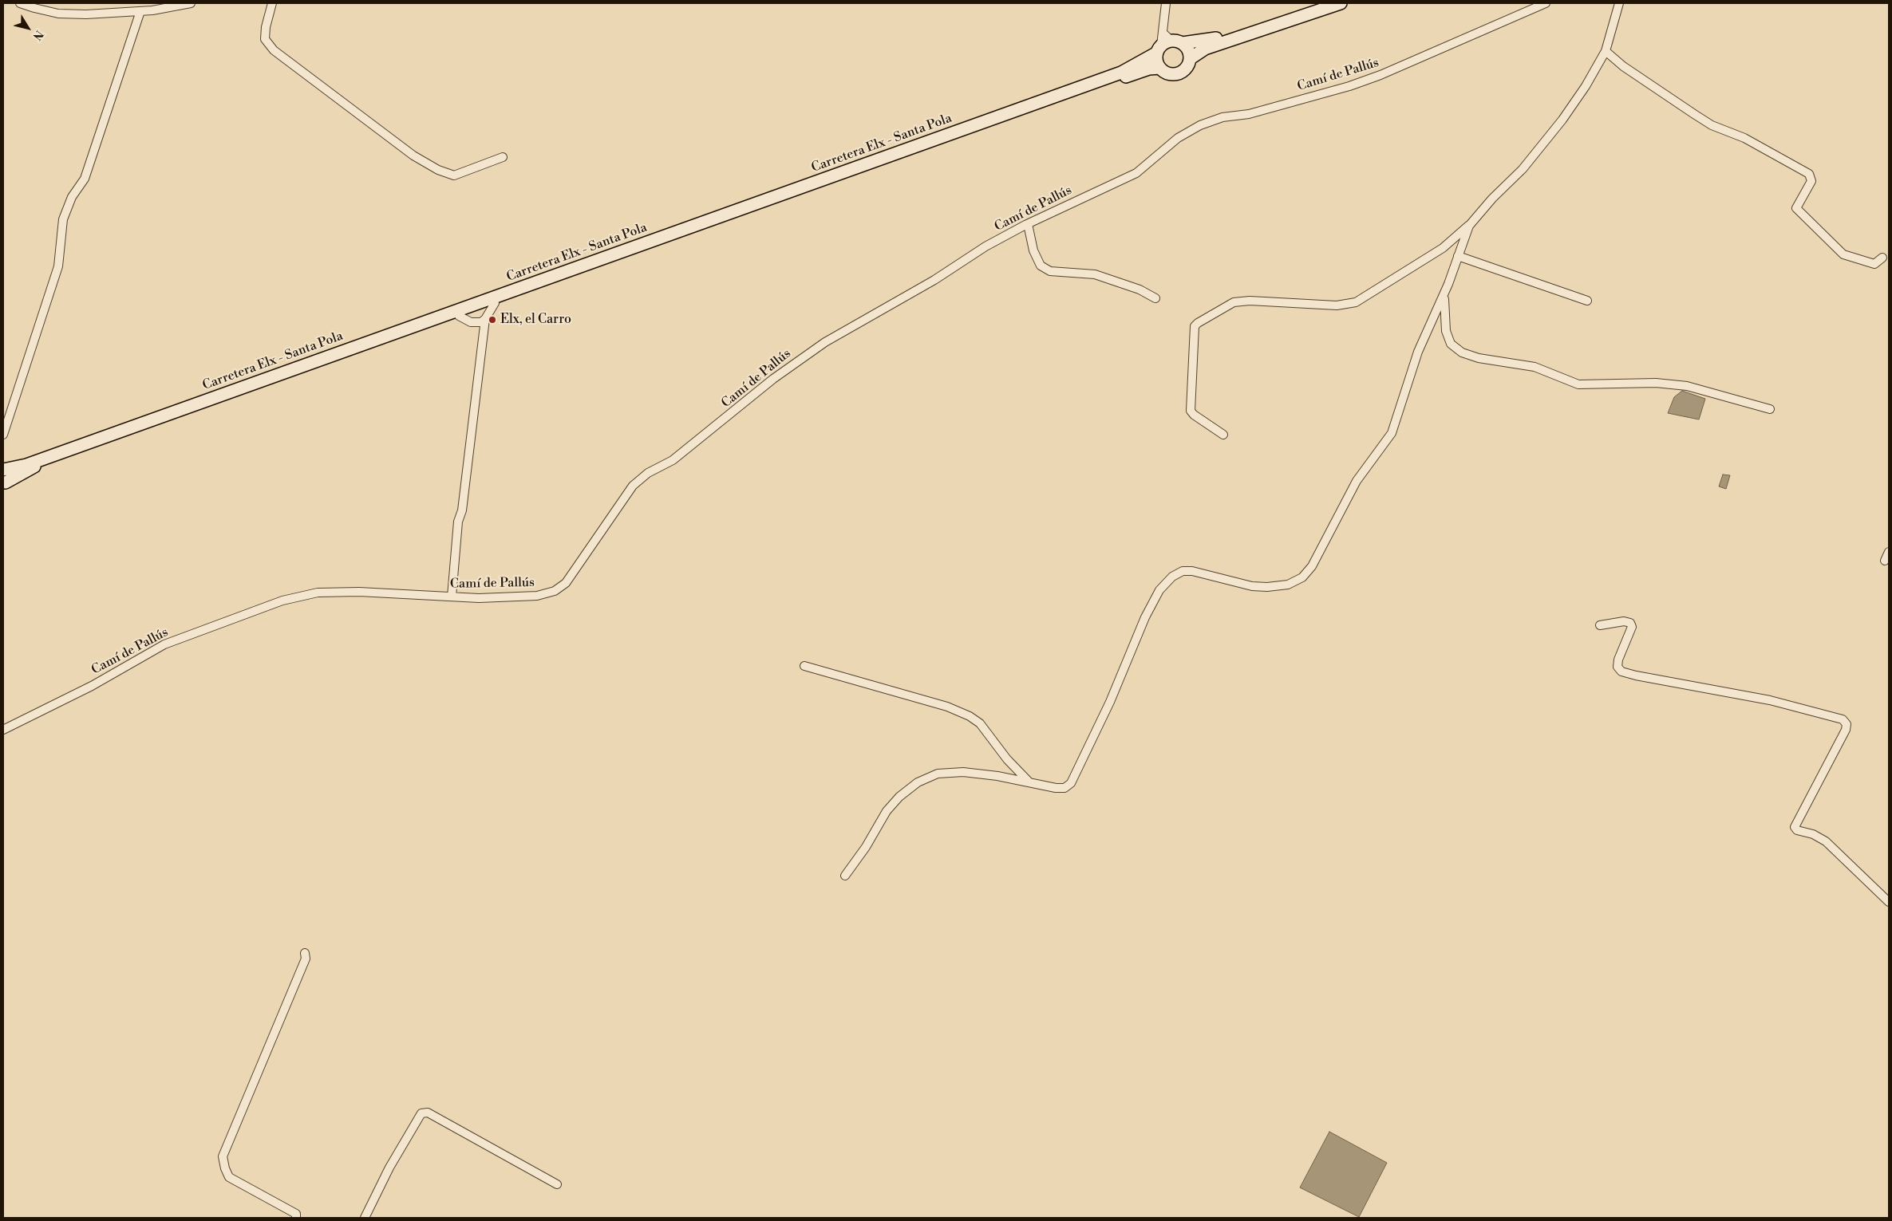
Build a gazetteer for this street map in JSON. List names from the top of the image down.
{
  "streets": {
    "main road": ["Carretera Elx - Santa Pola"],
    "street": ["Camí de Pallús"]
  },
  "places": ["Elx, el Carro"],
  "north": "bottom right"
}
